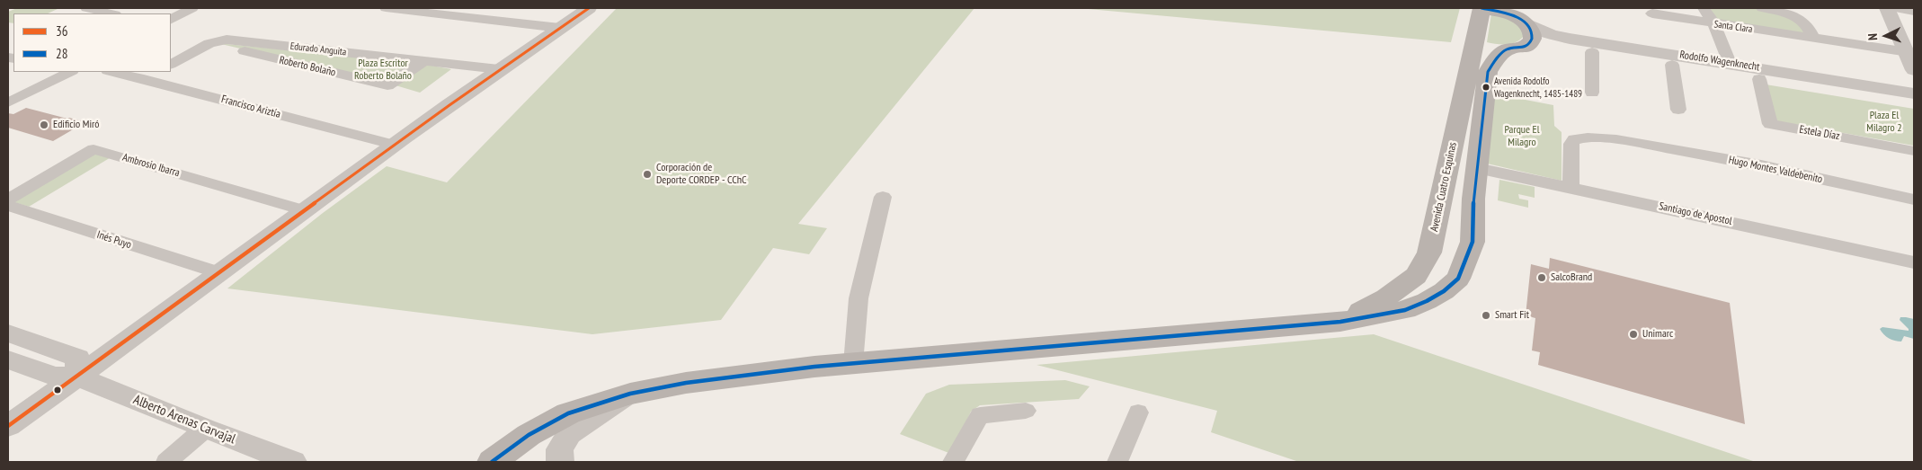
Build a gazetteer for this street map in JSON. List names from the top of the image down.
{
  "streets": {
    "main road": ["Avenida Cuatro Esquinas"],
    "street": [
      "Santa Clara",
      "Edurado Anguita",
      "Rodolfo Wagenknecht",
      "Roberto Bolaño",
      "Francisco Ariztía",
      "Estela Díaz",
      "Ambrosio Ibarra",
      "Hugo Montes Valdebenito",
      "Santiago de Apostol",
      "Inés Puyo",
      "Alberto Arenas Carvajal"
    ]
  },
  "crossings": [
    ["Edurado Anguita", "Roberto Bolaño"],
    ["Rodolfo Wagenknecht", "Estela Díaz"],
    ["Hugo Montes Valdebenito", "Santiago de Apostol"],
    ["Avenida Cuatro Esquinas", "Santiago de Apostol"]
  ],
  "parks": ["Plaza Escritor Roberto Bolaño", "Plaza El Milagro 2", "Parque El Milagro"],
  "places": [
    "Avenida Rodolfo Wagenknecht, 1485-1489",
    "Edificio Miró",
    "Corporación de Deporte CORDEP - CChC",
    "SalcoBrand",
    "Smart Fit",
    "Unimarc"
  ],
  "lines": ["transit line 36", "transit line 28"],
  "legend": ["36", "28"],
  "north": "left"
}
